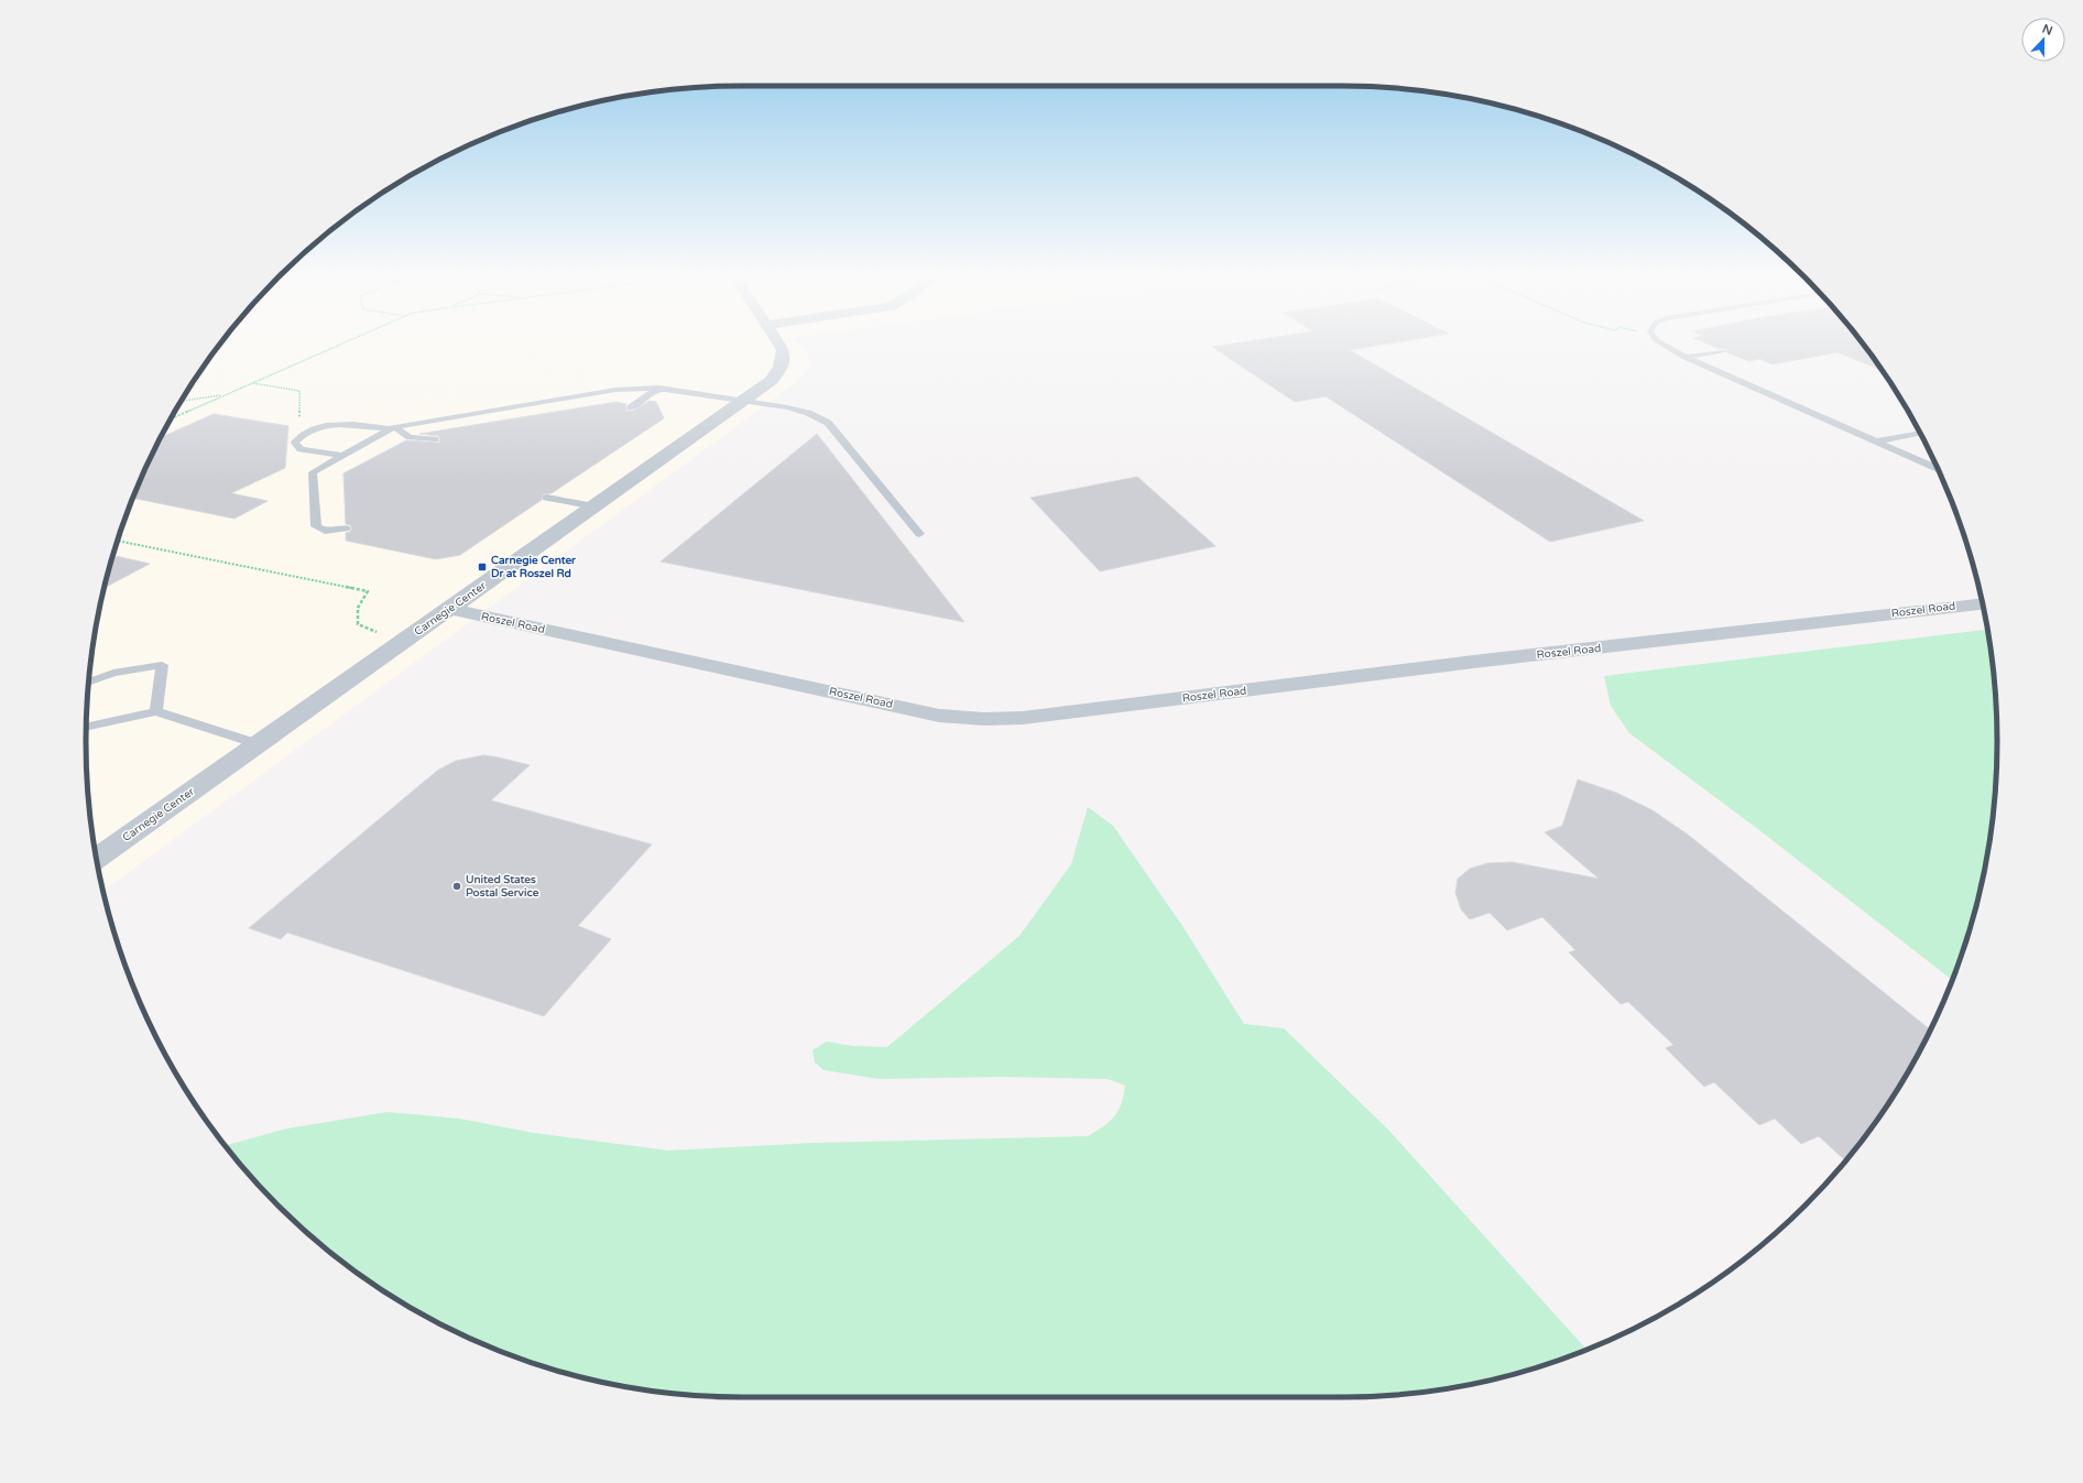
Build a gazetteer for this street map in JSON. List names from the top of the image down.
{
  "streets": {
    "street": ["Carnegie Center", "Roszel Road"]
  },
  "crossings": [
    ["Carnegie Center", "Roszel Road"]
  ],
  "places": {
    "transit": ["Carnegie Center Dr at Roszel Rd"],
    "other": ["United States Postal Service"]
  },
  "north": "top"
}
